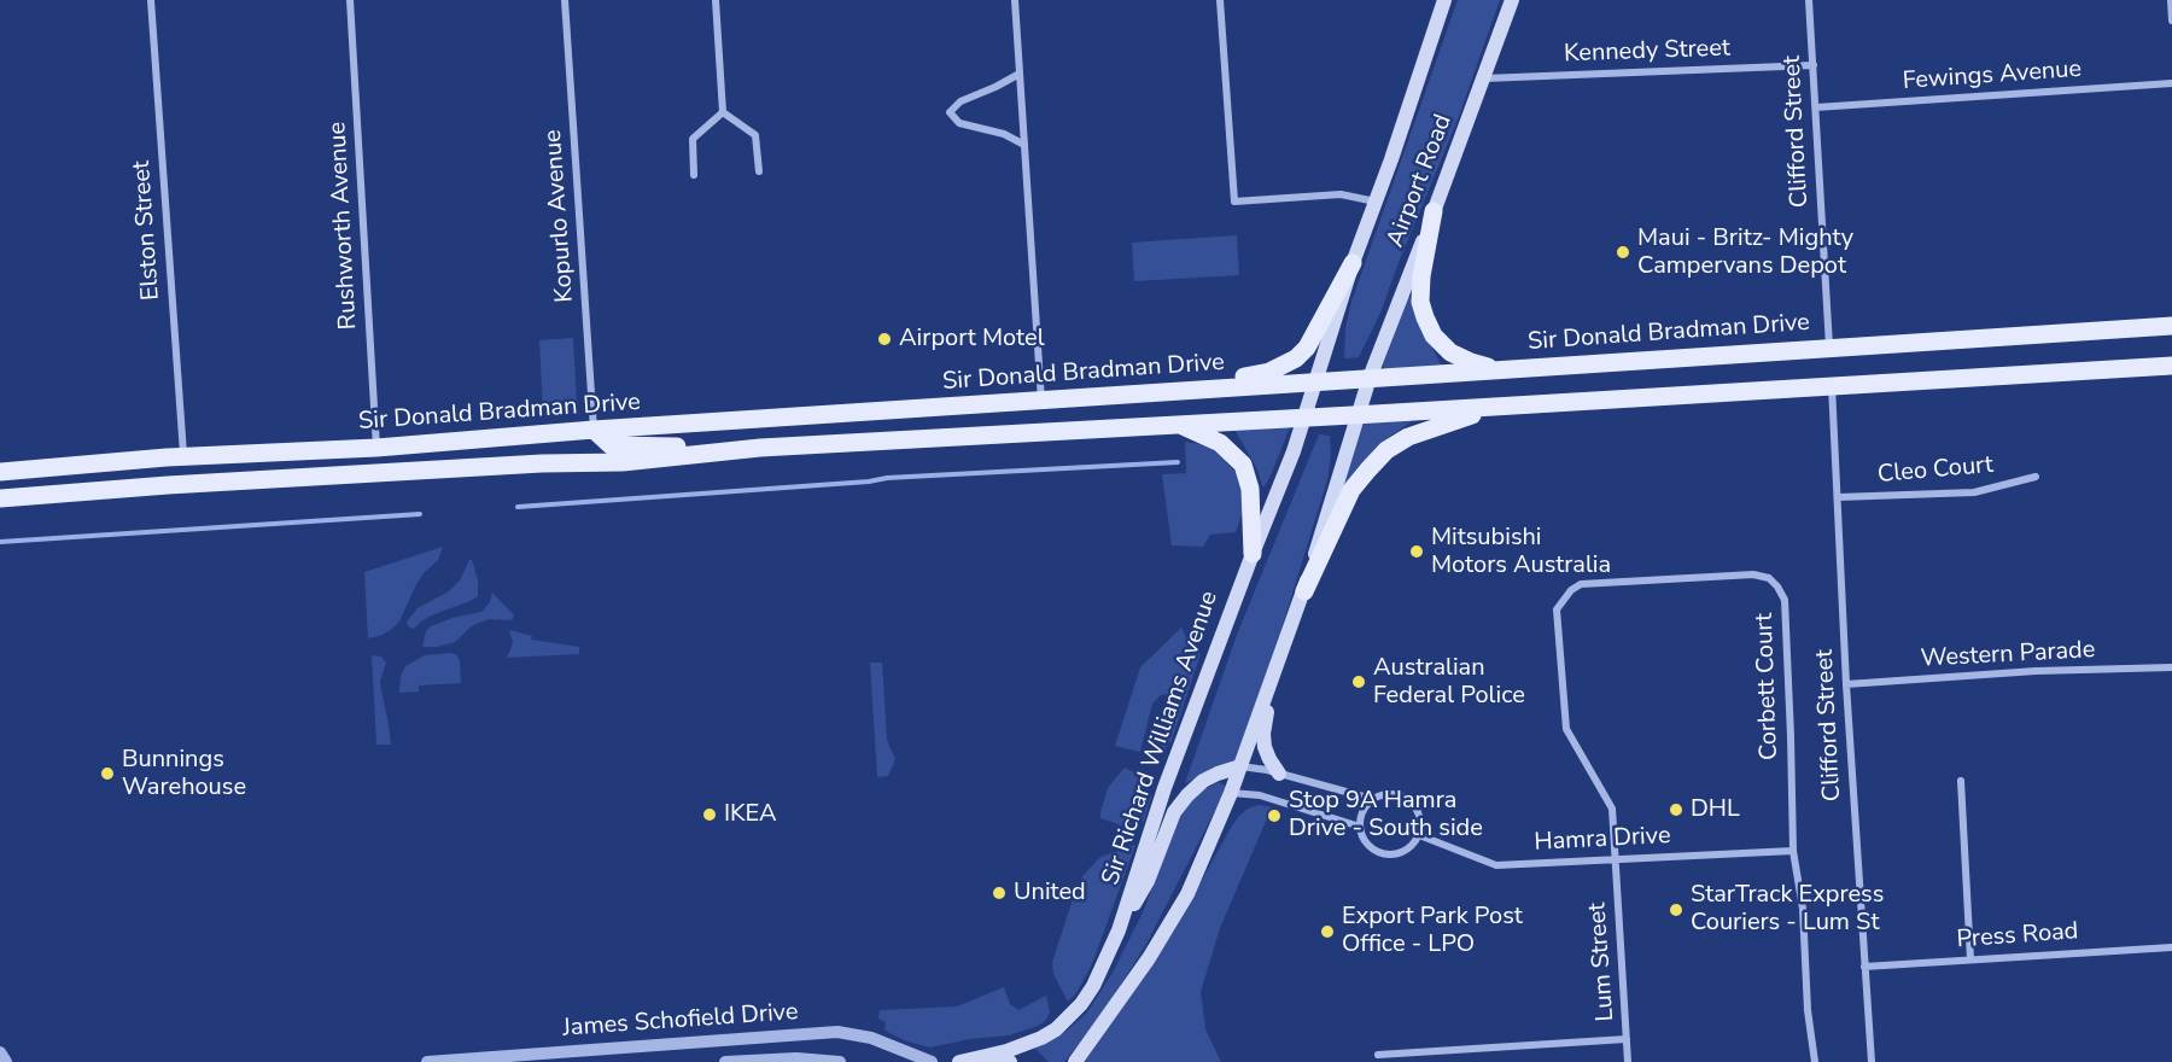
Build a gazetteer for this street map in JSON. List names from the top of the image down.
{
  "streets": {
    "main road": ["Airport Road", "Sir Donald Bradman Drive", "Sir Richard Williams Avenue"],
    "street": [
      "Kennedy Street",
      "Fewings Avenue",
      "Clifford Street",
      "Kopurlo Avenue",
      "Rushworth Avenue",
      "Elston Street",
      "Cleo Court",
      "Western Parade",
      "Corbett Court",
      "Hamra Drive",
      "Press Road",
      "Lum Street",
      "James Schofield Drive"
    ]
  },
  "crossings": [
    ["Kennedy Street", "Clifford Street"],
    ["Kennedy Street", "Airport Road"],
    ["Fewings Avenue", "Clifford Street"],
    ["Clifford Street", "Sir Donald Bradman Drive"],
    ["Clifford Street", "Cleo Court"],
    ["Clifford Street", "Western Parade"],
    ["Clifford Street", "Press Road"],
    ["Airport Road", "Sir Donald Bradman Drive"],
    ["Airport Road", "Sir Richard Williams Avenue"],
    ["Kopurlo Avenue", "Sir Donald Bradman Drive"],
    ["Rushworth Avenue", "Sir Donald Bradman Drive"],
    ["Elston Street", "Sir Donald Bradman Drive"],
    ["Sir Donald Bradman Drive", "Sir Richard Williams Avenue"],
    ["Corbett Court", "Hamra Drive"],
    ["Corbett Court", "Lum Street"],
    ["Hamra Drive", "Lum Street"]
  ],
  "places": [
    "Maui - Britz- Mighty Campervans Depot",
    "Airport Motel",
    "Mitsubishi Motors Australia",
    "Australian Federal Police",
    "Bunnings Warehouse",
    "DHL",
    "IKEA",
    "Stop 9A Hamra Drive - South side",
    "United",
    "StarTrack Express Couriers - Lum St",
    "Export Park Post Office - LPO"
  ]
}
